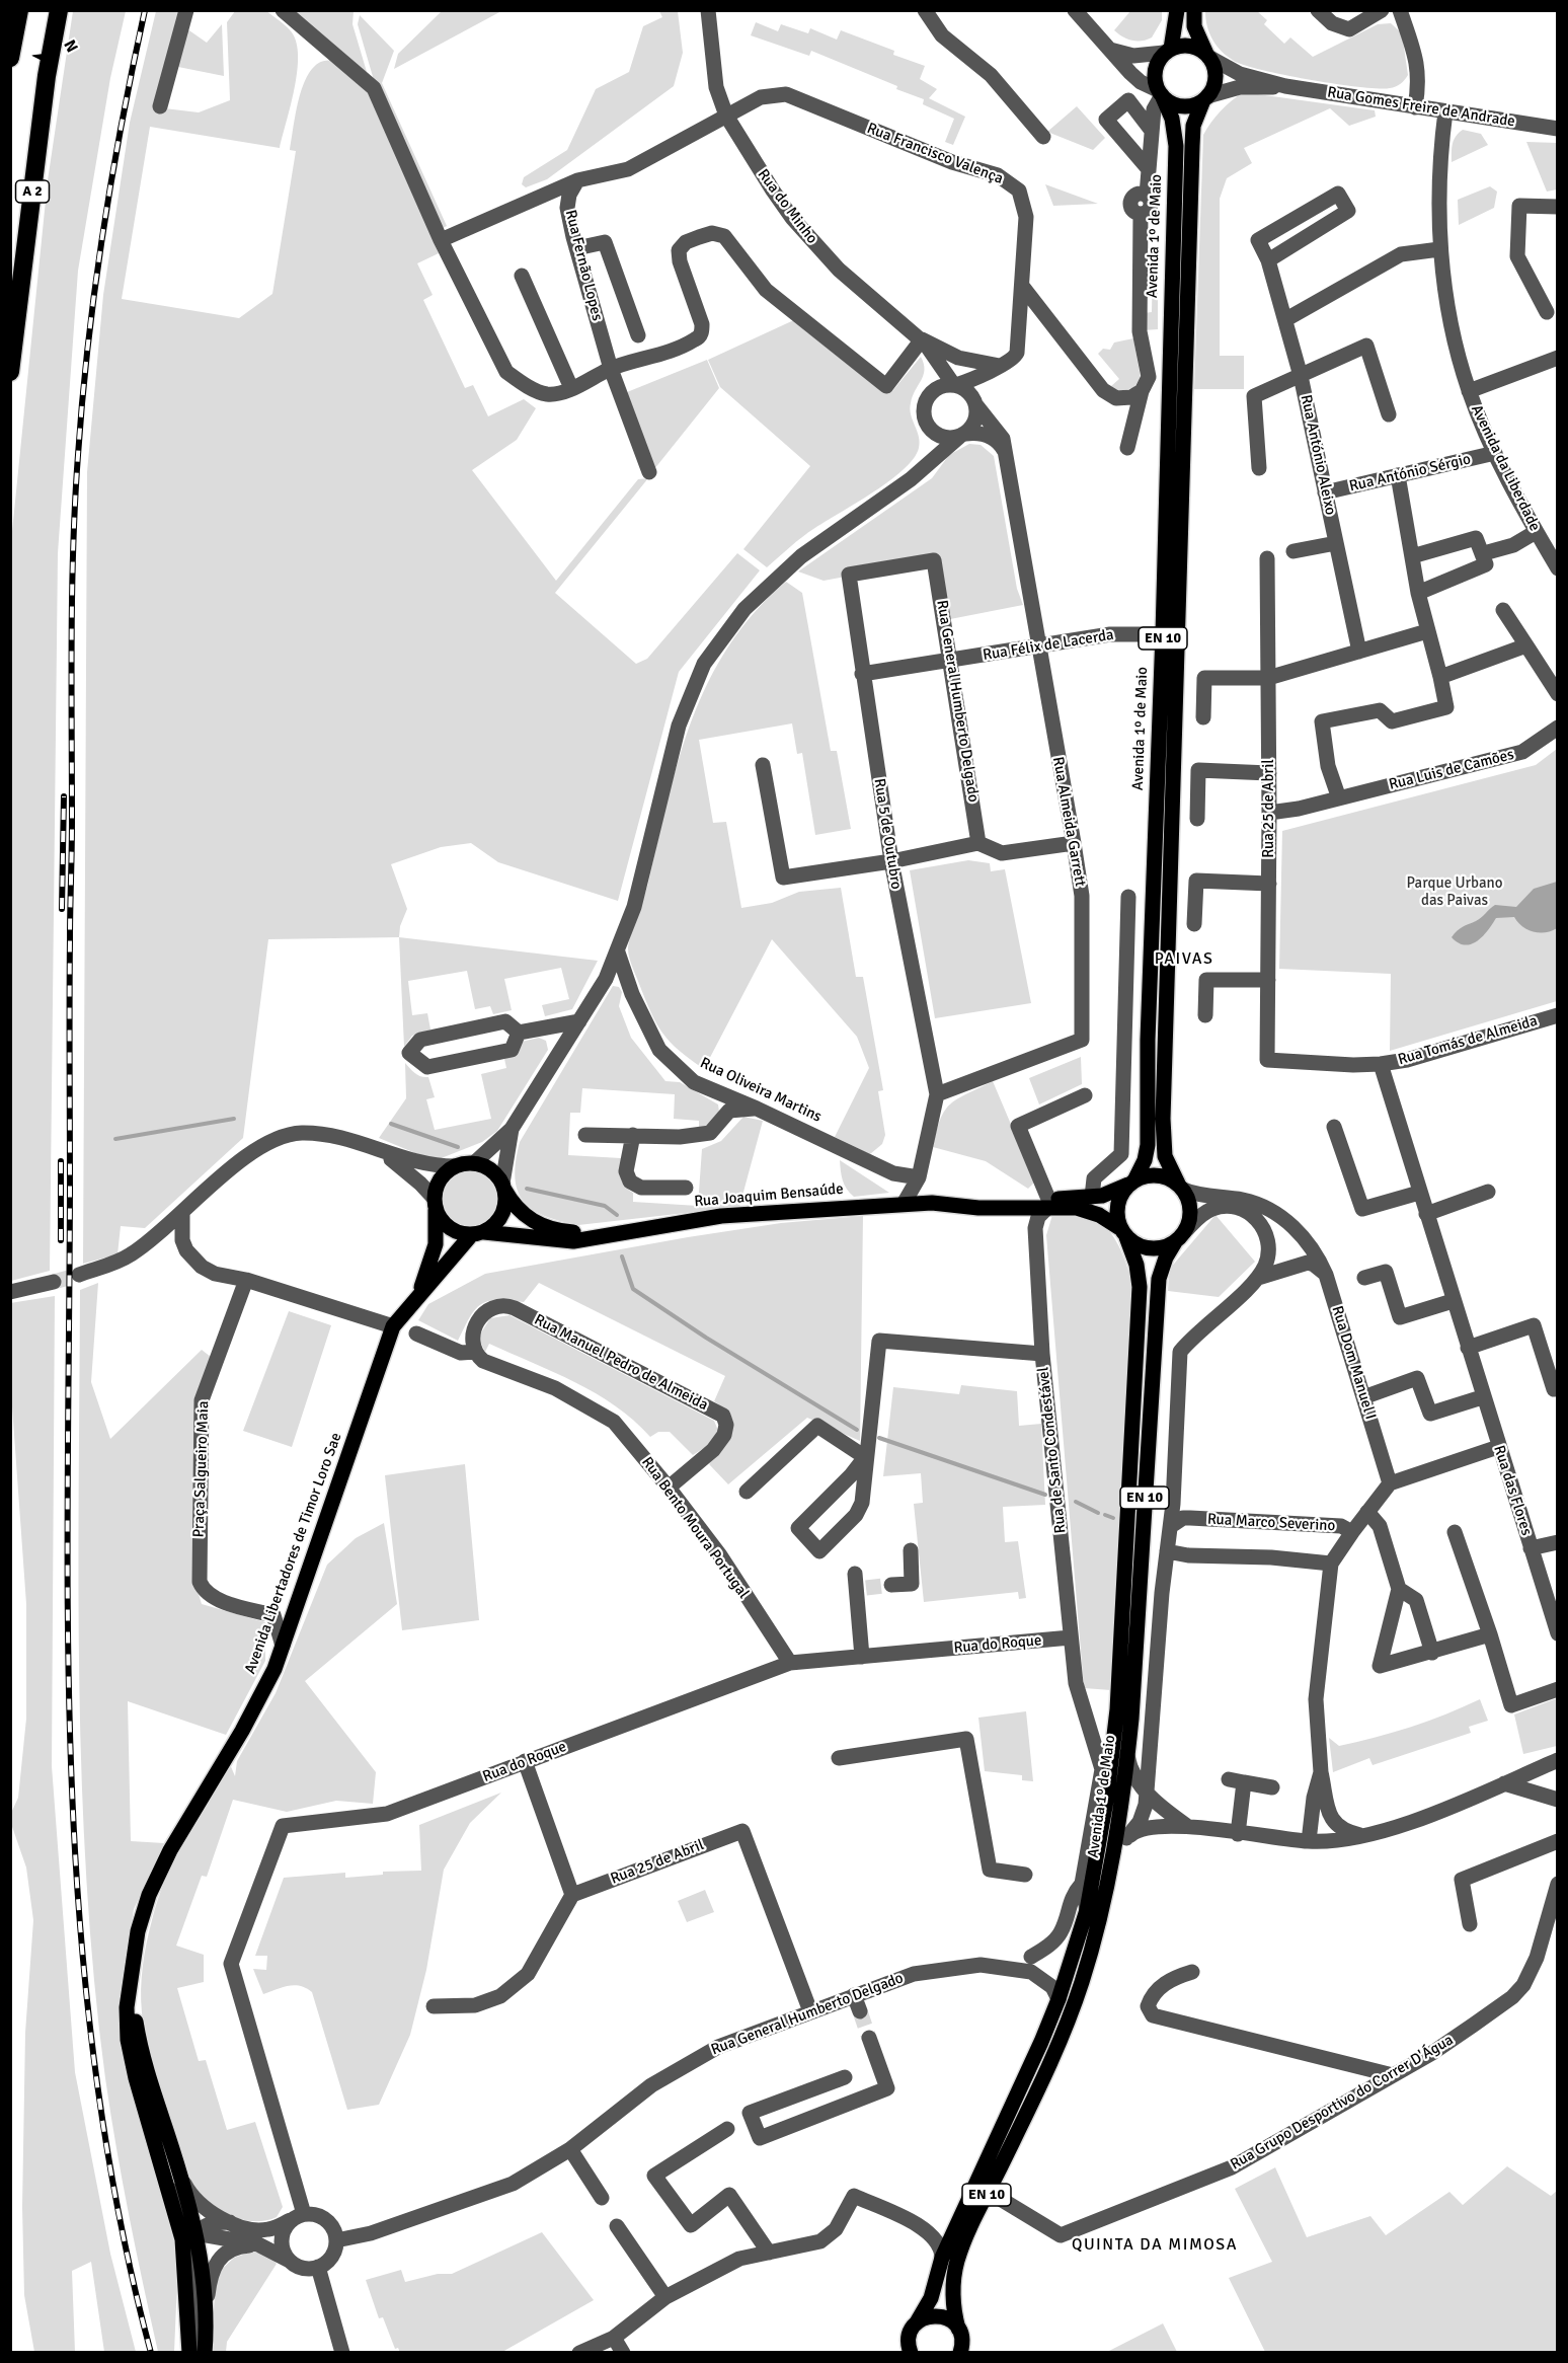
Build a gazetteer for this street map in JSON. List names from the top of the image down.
{
  "streets": {
    "highway": ["A 2"],
    "main road": [
      "Avenida 1º de Maio",
      "EN 10",
      "Rua Joaquim Bensaúde",
      "Avenida Libertadores de Timor Loro Sae"
    ],
    "street": [
      "Rua Gomes Freire de Andrade",
      "Rua Francisco Valença",
      "Rua do Minho",
      "Rua Fernão Lopes",
      "Rua António Aleixo",
      "Avenida da Liberdade",
      "Rua António Sérgio",
      "Rua Félix de Lacerda",
      "Rua General Humberto Delgado",
      "Rua Luis de Camões",
      "Rua 25 de Abril",
      "Rua Almeida Garrett",
      "Rua 5 de Outubro",
      "Rua Tomás de Almeida",
      "Rua Oliveira Martins",
      "Rua Manuel Pedro de Almeida",
      "Rua Dom Manuel I",
      "Rua de Santo Condestável",
      "Praça Salgueiro Maia",
      "Rua das Flores",
      "Rua Marco Severino",
      "Rua Bento Moura Portugal",
      "Rua do Roque",
      "Rua Grupo Desportivo do Correr D'Água"
    ]
  },
  "crossings": [
    ["Rua Gomes Freire de Andrade", "Avenida da Liberdade"],
    ["Rua Francisco Valença", "Rua do Minho"],
    ["Rua do Minho", "Rua Almeida Garrett"],
    ["Avenida 1º de Maio", "EN 10"],
    ["Avenida 1º de Maio", "Rua Félix de Lacerda"],
    ["Avenida 1º de Maio", "Rua General Humberto Delgado"],
    ["Avenida 1º de Maio", "Rua Dom Manuel I"],
    ["Avenida 1º de Maio", "Rua Marco Severino"],
    ["Avenida 1º de Maio", "Rua Grupo Desportivo do Correr D'Água"],
    ["Rua António Aleixo", "Rua António Sérgio"],
    ["Avenida da Liberdade", "Rua António Sérgio"],
    ["EN 10", "Rua Dom Manuel I"],
    ["Rua Félix de Lacerda", "Rua General Humberto Delgado"],
    ["Rua Félix de Lacerda", "Rua Almeida Garrett"],
    ["Rua Félix de Lacerda", "Rua 5 de Outubro"],
    ["Rua General Humberto Delgado", "Rua 25 de Abril"],
    ["Rua General Humberto Delgado", "Rua 5 de Outubro"],
    ["Rua General Humberto Delgado", "Rua do Roque"],
    ["Rua Luis de Camões", "Rua 25 de Abril"],
    ["Rua 25 de Abril", "Rua Tomás de Almeida"],
    ["Rua Almeida Garrett", "Rua 5 de Outubro"],
    ["Rua 5 de Outubro", "Rua Oliveira Martins"],
    ["Rua Tomás de Almeida", "Rua das Flores"],
    ["Rua Joaquim Bensaúde", "Avenida Libertadores de Timor Loro Sae"],
    ["Rua Manuel Pedro de Almeida", "Rua Bento Moura Portugal"],
    ["Rua de Santo Condestável", "Rua do Roque"],
    ["Praça Salgueiro Maia", "Avenida Libertadores de Timor Loro Sae"],
    ["Rua Bento Moura Portugal", "Rua do Roque"]
  ],
  "districts": ["PAIVAS", "QUINTA DA MIMOSA"],
  "parks": ["Parque Urbano das Paivas"],
  "north": "top right"
}
